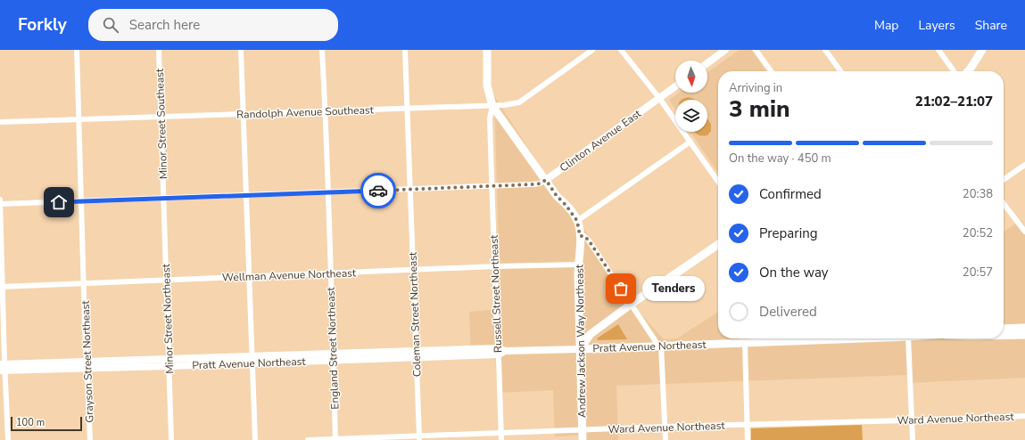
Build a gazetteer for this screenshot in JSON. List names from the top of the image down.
{
  "streets": {
    "main road": ["Andrew Jackson Way Northeast", "Pratt Avenue Northeast"],
    "street": [
      "Randolph Avenue Southeast",
      "Minor Street Southeast",
      "Clinton Avenue East",
      "Wellman Avenue Northeast",
      "Russell Street Northeast",
      "Coleman Street Northeast",
      "Minor Street Northeast",
      "England Street Northeast",
      "Grayson Street Northeast",
      "Ward Avenue Northeast"
    ]
  },
  "crossings": [
    ["Randolph Avenue Southeast", "Minor Street Southeast"],
    ["Randolph Avenue Southeast", "Russell Street Northeast"],
    ["Randolph Avenue Southeast", "Coleman Street Northeast"],
    ["Randolph Avenue Southeast", "England Street Northeast"],
    ["Randolph Avenue Southeast", "Grayson Street Northeast"],
    ["Minor Street Southeast", "Clinton Avenue East"],
    ["Minor Street Southeast", "Minor Street Northeast"],
    ["Clinton Avenue East", "Russell Street Northeast"],
    ["Clinton Avenue East", "Coleman Street Northeast"],
    ["Clinton Avenue East", "Minor Street Northeast"],
    ["Clinton Avenue East", "England Street Northeast"],
    ["Clinton Avenue East", "Grayson Street Northeast"],
    ["Wellman Avenue Northeast", "Russell Street Northeast"],
    ["Wellman Avenue Northeast", "Coleman Street Northeast"],
    ["Wellman Avenue Northeast", "Minor Street Northeast"],
    ["Wellman Avenue Northeast", "Andrew Jackson Way Northeast"],
    ["Wellman Avenue Northeast", "England Street Northeast"],
    ["Wellman Avenue Northeast", "Grayson Street Northeast"],
    ["Russell Street Northeast", "Pratt Avenue Northeast"],
    ["Russell Street Northeast", "Ward Avenue Northeast"],
    ["Coleman Street Northeast", "Pratt Avenue Northeast"],
    ["Coleman Street Northeast", "Ward Avenue Northeast"],
    ["Minor Street Northeast", "Pratt Avenue Northeast"],
    ["Andrew Jackson Way Northeast", "Pratt Avenue Northeast"],
    ["Andrew Jackson Way Northeast", "Ward Avenue Northeast"],
    ["Pratt Avenue Northeast", "England Street Northeast"],
    ["Pratt Avenue Northeast", "Grayson Street Northeast"],
    ["England Street Northeast", "Ward Avenue Northeast"]
  ],
  "places": ["Tenders"],
  "scale_bar": "100 m",
  "north": "bottom",
  "page": {
    "header": "Forkly",
    "search": "Search here",
    "nav": ["Map", "Layers", "Share"],
    "heading": ["3 min", "Arriving in", "21:02–21:07"],
    "bar": "On the way · 450 m",
    "list": [
      ["Confirmed", "20:38"],
      ["Preparing", "20:52"],
      ["On the way", "20:57"],
      "Delivered"
    ],
    "bubble": "Tenders",
    "scale": "100 m"
  }
}
